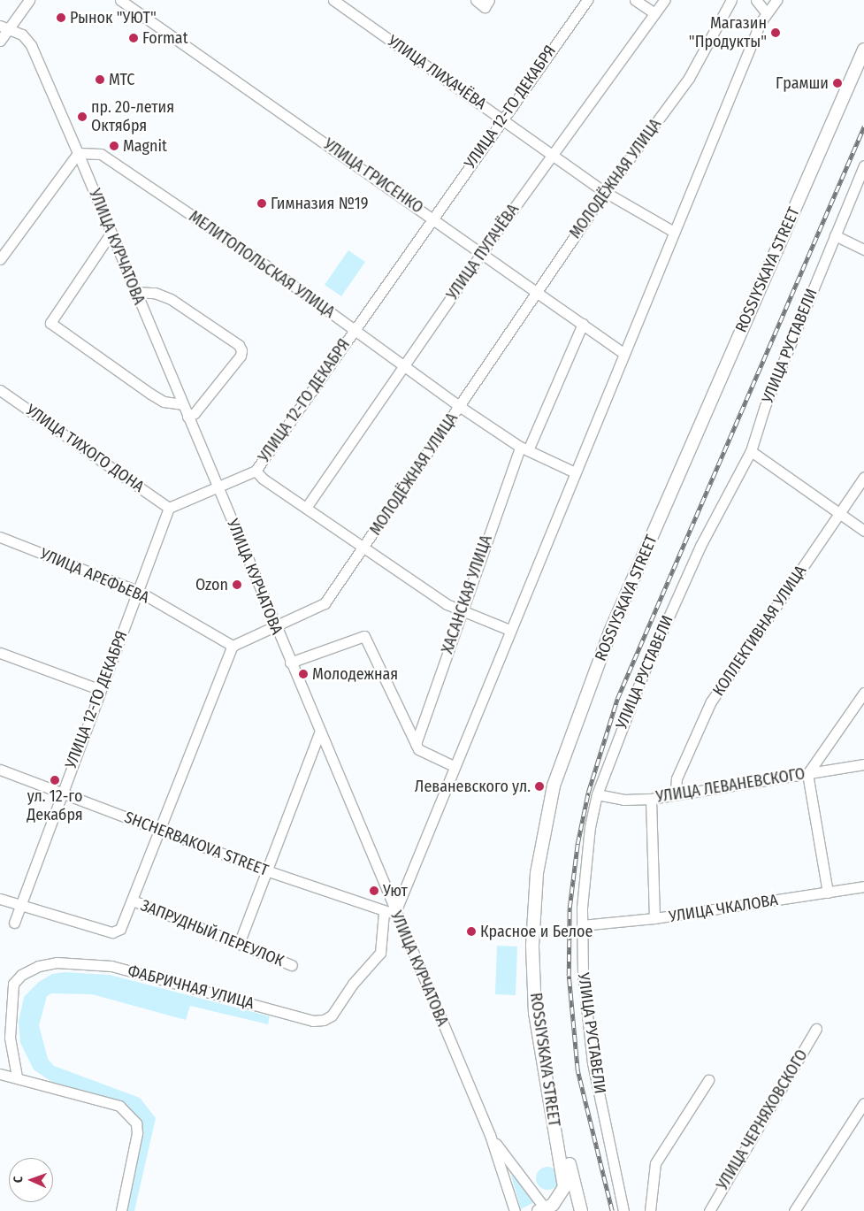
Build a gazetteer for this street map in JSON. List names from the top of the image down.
{
  "streets": {
    "main road": ["ROSSIYSKAYA STREET"],
    "street": [
      "УЛИЦА ЛИХАЧЁВА",
      "УЛИЦА 12-ГО ДЕКАБРЯ",
      "УЛИЦА ГРИСЕНКО",
      "МОЛОДЁЖНАЯ УЛИЦА",
      "УЛИЦА КУРЧАТОВА",
      "УЛИЦА ПУГАЧЁВА",
      "МЕЛИТОПОЛЬСКАЯ УЛИЦА",
      "УЛИЦА РУСТАВЕЛИ",
      "УЛИЦА ТИХОГО ДОНА",
      "УЛИЦА АРЕФЬЕВА",
      "ХАСАНСКАЯ УЛИЦА",
      "КОЛЛЕКТИВНАЯ УЛИЦА",
      "УЛИЦА ЛЕВАНЕВСКОГО",
      "SHCHERBAKOVA STREET",
      "УЛИЦА ЧКАЛОВА",
      "ЗАПРУДНЫЙ ПЕРЕУЛОК",
      "ФАБРИЧНАЯ УЛИЦА",
      "УЛИЦА ЧЕРНЯХОВСКОГО"
    ]
  },
  "crossings": [
    ["УЛИЦА ЛИХАЧЁВА", "УЛИЦА 12-ГО ДЕКАБРЯ"],
    ["УЛИЦА ЛИХАЧЁВА", "МОЛОДЁЖНАЯ УЛИЦА"],
    ["УЛИЦА ЛИХАЧЁВА", "УЛИЦА ПУГАЧЁВА"],
    ["УЛИЦА 12-ГО ДЕКАБРЯ", "УЛИЦА ГРИСЕНКО"],
    ["УЛИЦА 12-ГО ДЕКАБРЯ", "УЛИЦА КУРЧАТОВА"],
    ["УЛИЦА 12-ГО ДЕКАБРЯ", "МЕЛИТОПОЛЬСКАЯ УЛИЦА"],
    ["УЛИЦА 12-ГО ДЕКАБРЯ", "УЛИЦА ТИХОГО ДОНА"],
    ["УЛИЦА 12-ГО ДЕКАБРЯ", "УЛИЦА АРЕФЬЕВА"],
    ["УЛИЦА 12-ГО ДЕКАБРЯ", "SHCHERBAKOVA STREET"],
    ["УЛИЦА ГРИСЕНКО", "МОЛОДЁЖНАЯ УЛИЦА"],
    ["УЛИЦА ГРИСЕНКО", "УЛИЦА ПУГАЧЁВА"],
    ["УЛИЦА ГРИСЕНКО", "ХАСАНСКАЯ УЛИЦА"],
    ["МОЛОДЁЖНАЯ УЛИЦА", "УЛИЦА КУРЧАТОВА"],
    ["МОЛОДЁЖНАЯ УЛИЦА", "МЕЛИТОПОЛЬСКАЯ УЛИЦА"],
    ["МОЛОДЁЖНАЯ УЛИЦА", "УЛИЦА АРЕФЬЕВА"],
    ["УЛИЦА КУРЧАТОВА", "МЕЛИТОПОЛЬСКАЯ УЛИЦА"],
    ["УЛИЦА КУРЧАТОВА", "SHCHERBAKOVA STREET"],
    ["УЛИЦА ПУГАЧЁВА", "МЕЛИТОПОЛЬСКАЯ УЛИЦА"],
    ["МЕЛИТОПОЛЬСКАЯ УЛИЦА", "ХАСАНСКАЯ УЛИЦА"],
    ["УЛИЦА РУСТАВЕЛИ", "УЛИЦА ЛЕВАНЕВСКОГО"],
    ["УЛИЦА РУСТАВЕЛИ", "УЛИЦА ЧКАЛОВА"],
    ["КОЛЛЕКТИВНАЯ УЛИЦА", "УЛИЦА ЛЕВАНЕВСКОГО"],
    ["SHCHERBAKOVA STREET", "ФАБРИЧНАЯ УЛИЦА"]
  ],
  "places": [
    "Рынок \"УЮТ\"",
    "Магазин \"Продукты\"",
    "Format",
    "МТС",
    "Грамши",
    "пр. 20-летия Октября",
    "Magnit",
    "Гимназия №19",
    "Ozon",
    "Молодежная",
    "ул. 12-го Декабря",
    "Леваневского ул.",
    "Уют",
    "Красное и Белое"
  ],
  "north": "left"
}
